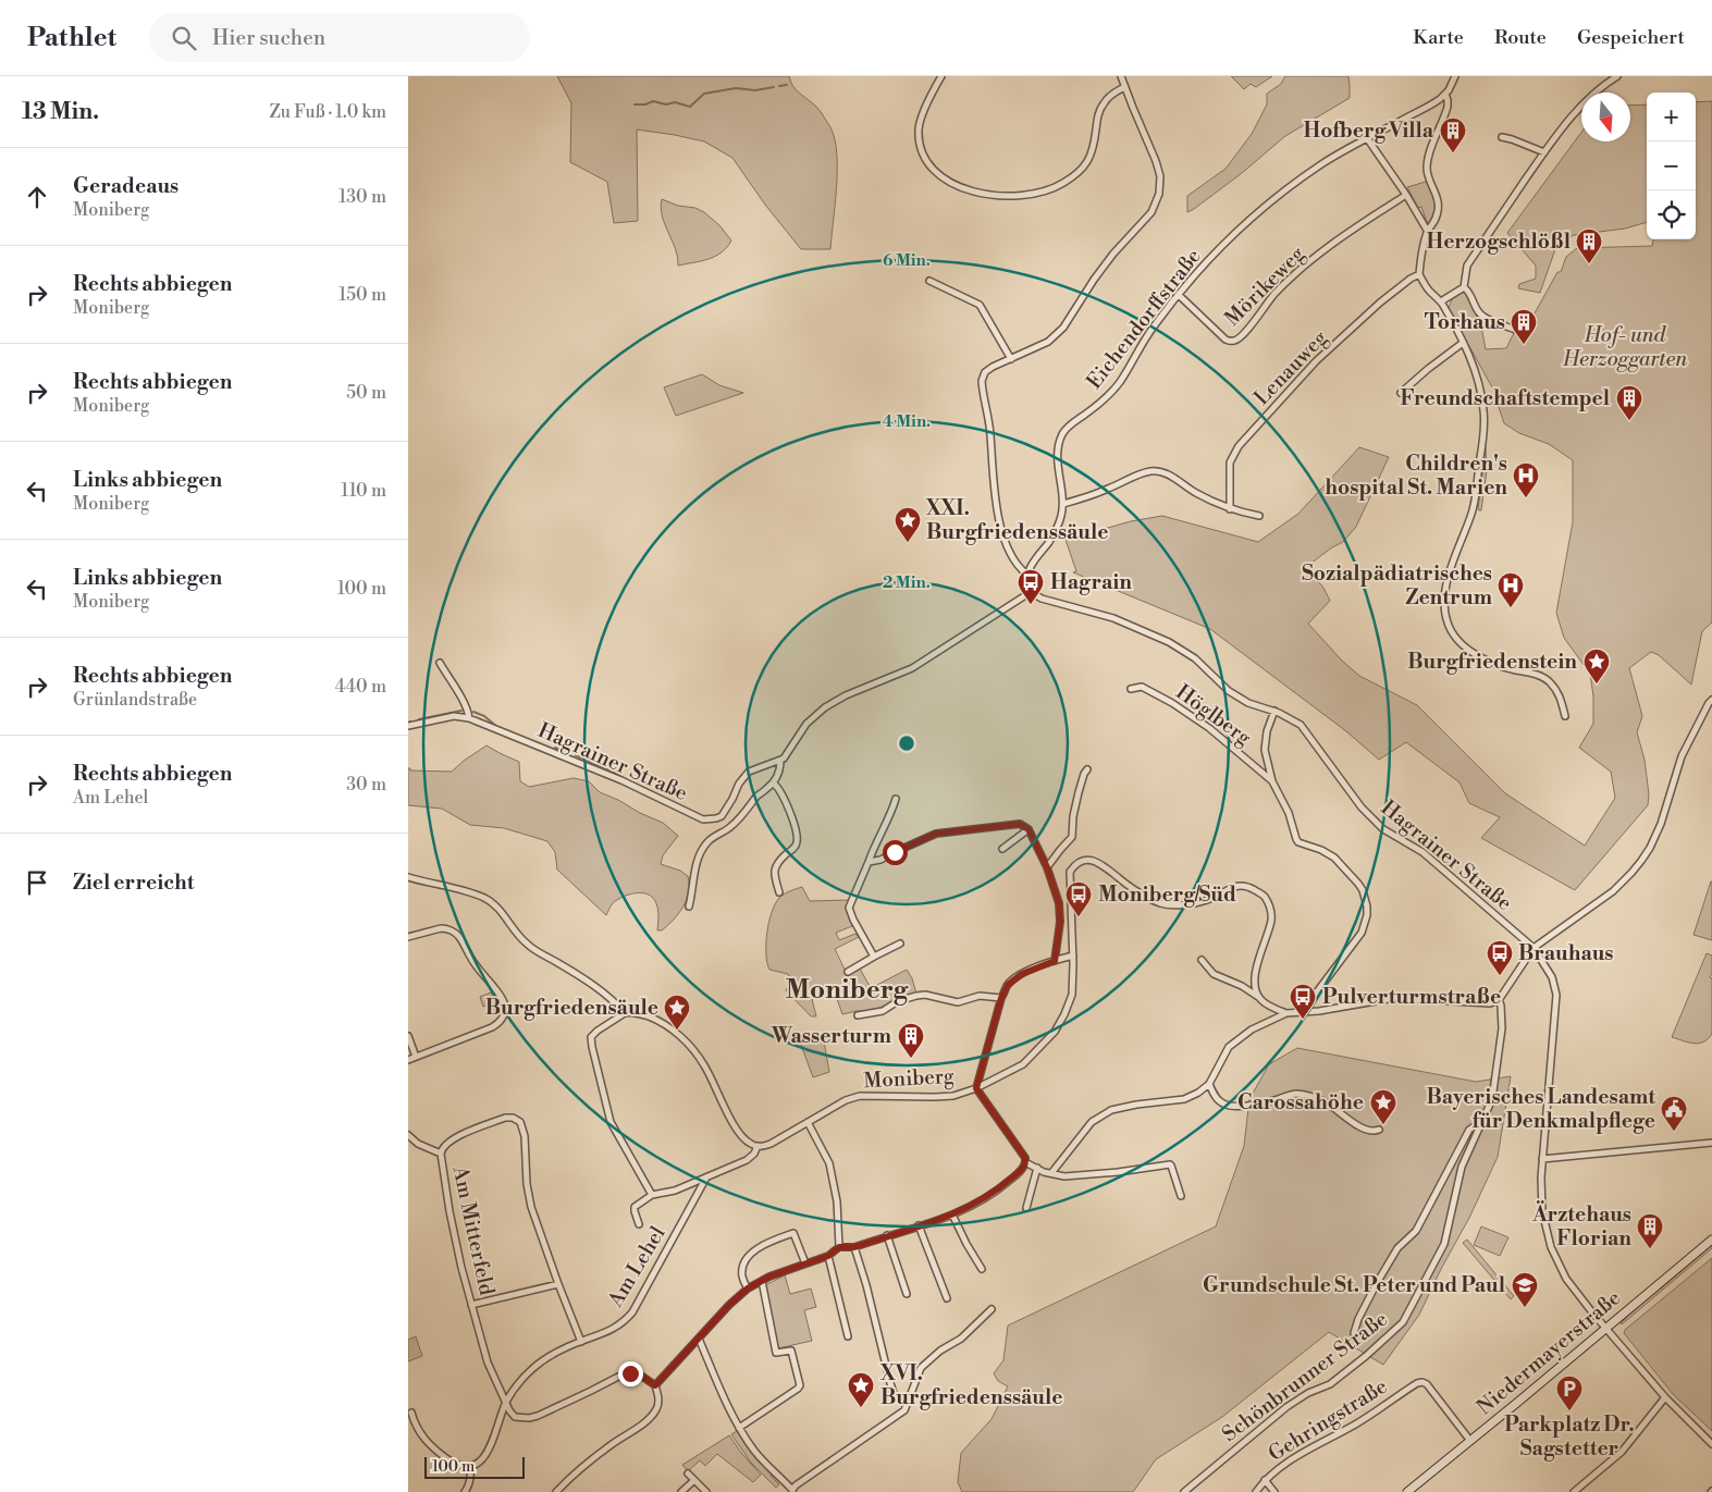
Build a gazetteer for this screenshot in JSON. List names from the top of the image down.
{
  "streets": {
    "main road": ["Niedermayerstraße"],
    "street": [
      "Mörikeweg",
      "Eichendorffstraße",
      "Lenauweg",
      "Höglberg",
      "Hagrainer Straße",
      "Moniberg",
      "Am Mitterfeld",
      "Am Lehel",
      "Schönbrunner Straße",
      "Gehringstraße"
    ]
  },
  "crossings": [
    ["Mörikeweg", "Eichendorffstraße"],
    ["Höglberg", "Hagrainer Straße"],
    ["Hagrainer Straße", "Niedermayerstraße"],
    ["Am Mitterfeld", "Am Lehel"],
    ["Niedermayerstraße", "Gehringstraße"]
  ],
  "districts": ["Moniberg"],
  "parks": ["Hof- und Herzoggarten"],
  "places": {
    "building": [
      "Hofberg Villa",
      "Herzogschlößl",
      "Torhaus",
      "Freundschaftstempel",
      "Wasserturm",
      "Ärztehaus Florian"
    ],
    "hospital": ["Children's hospital St. Marien", "Sozialpädiatrisches Zentrum"],
    "place": [
      "XXI. Burgfriedenssäule",
      "Burgfriedenstein",
      "Burgfriedensäule",
      "Carossahöhe",
      "XVI. Burgfriedenssäule"
    ],
    "bus stop": [
      "Hagrain",
      "Moniberg/Süd",
      "Brauhaus",
      "Pulverturmstraße"
    ],
    "public building": ["Bayerisches Landesamt für Denkmalpflege"],
    "school or university": ["Grundschule St. Peter und Paul"],
    "parking": ["Parkplatz Dr. Sagstetter"]
  },
  "scale_bar": "100 m",
  "north": "bottom",
  "page": {
    "header": "Pathlet",
    "search": "Hier suchen",
    "nav": ["Karte", "Route", "Gespeichert"],
    "heading": ["13 Min.", "Zu Fuß · 1.0 km"],
    "map_buttons": ["+", "−"],
    "list": [
      ["Geradeaus", "Moniberg", "130 m"],
      ["Rechts abbiegen", "Moniberg", "150 m"],
      ["Rechts abbiegen", "Moniberg", "50 m"],
      ["Links abbiegen", "Moniberg", "110 m"],
      ["Links abbiegen", "Moniberg", "100 m"],
      ["Rechts abbiegen", "Grünlandstraße", "440 m"],
      ["Rechts abbiegen", "Am Lehel", "30 m"],
      "Ziel erreicht"
    ],
    "scale": "100 m"
  },
  "rings": ["6 Min.", "4 Min.", "2 Min."]
}
